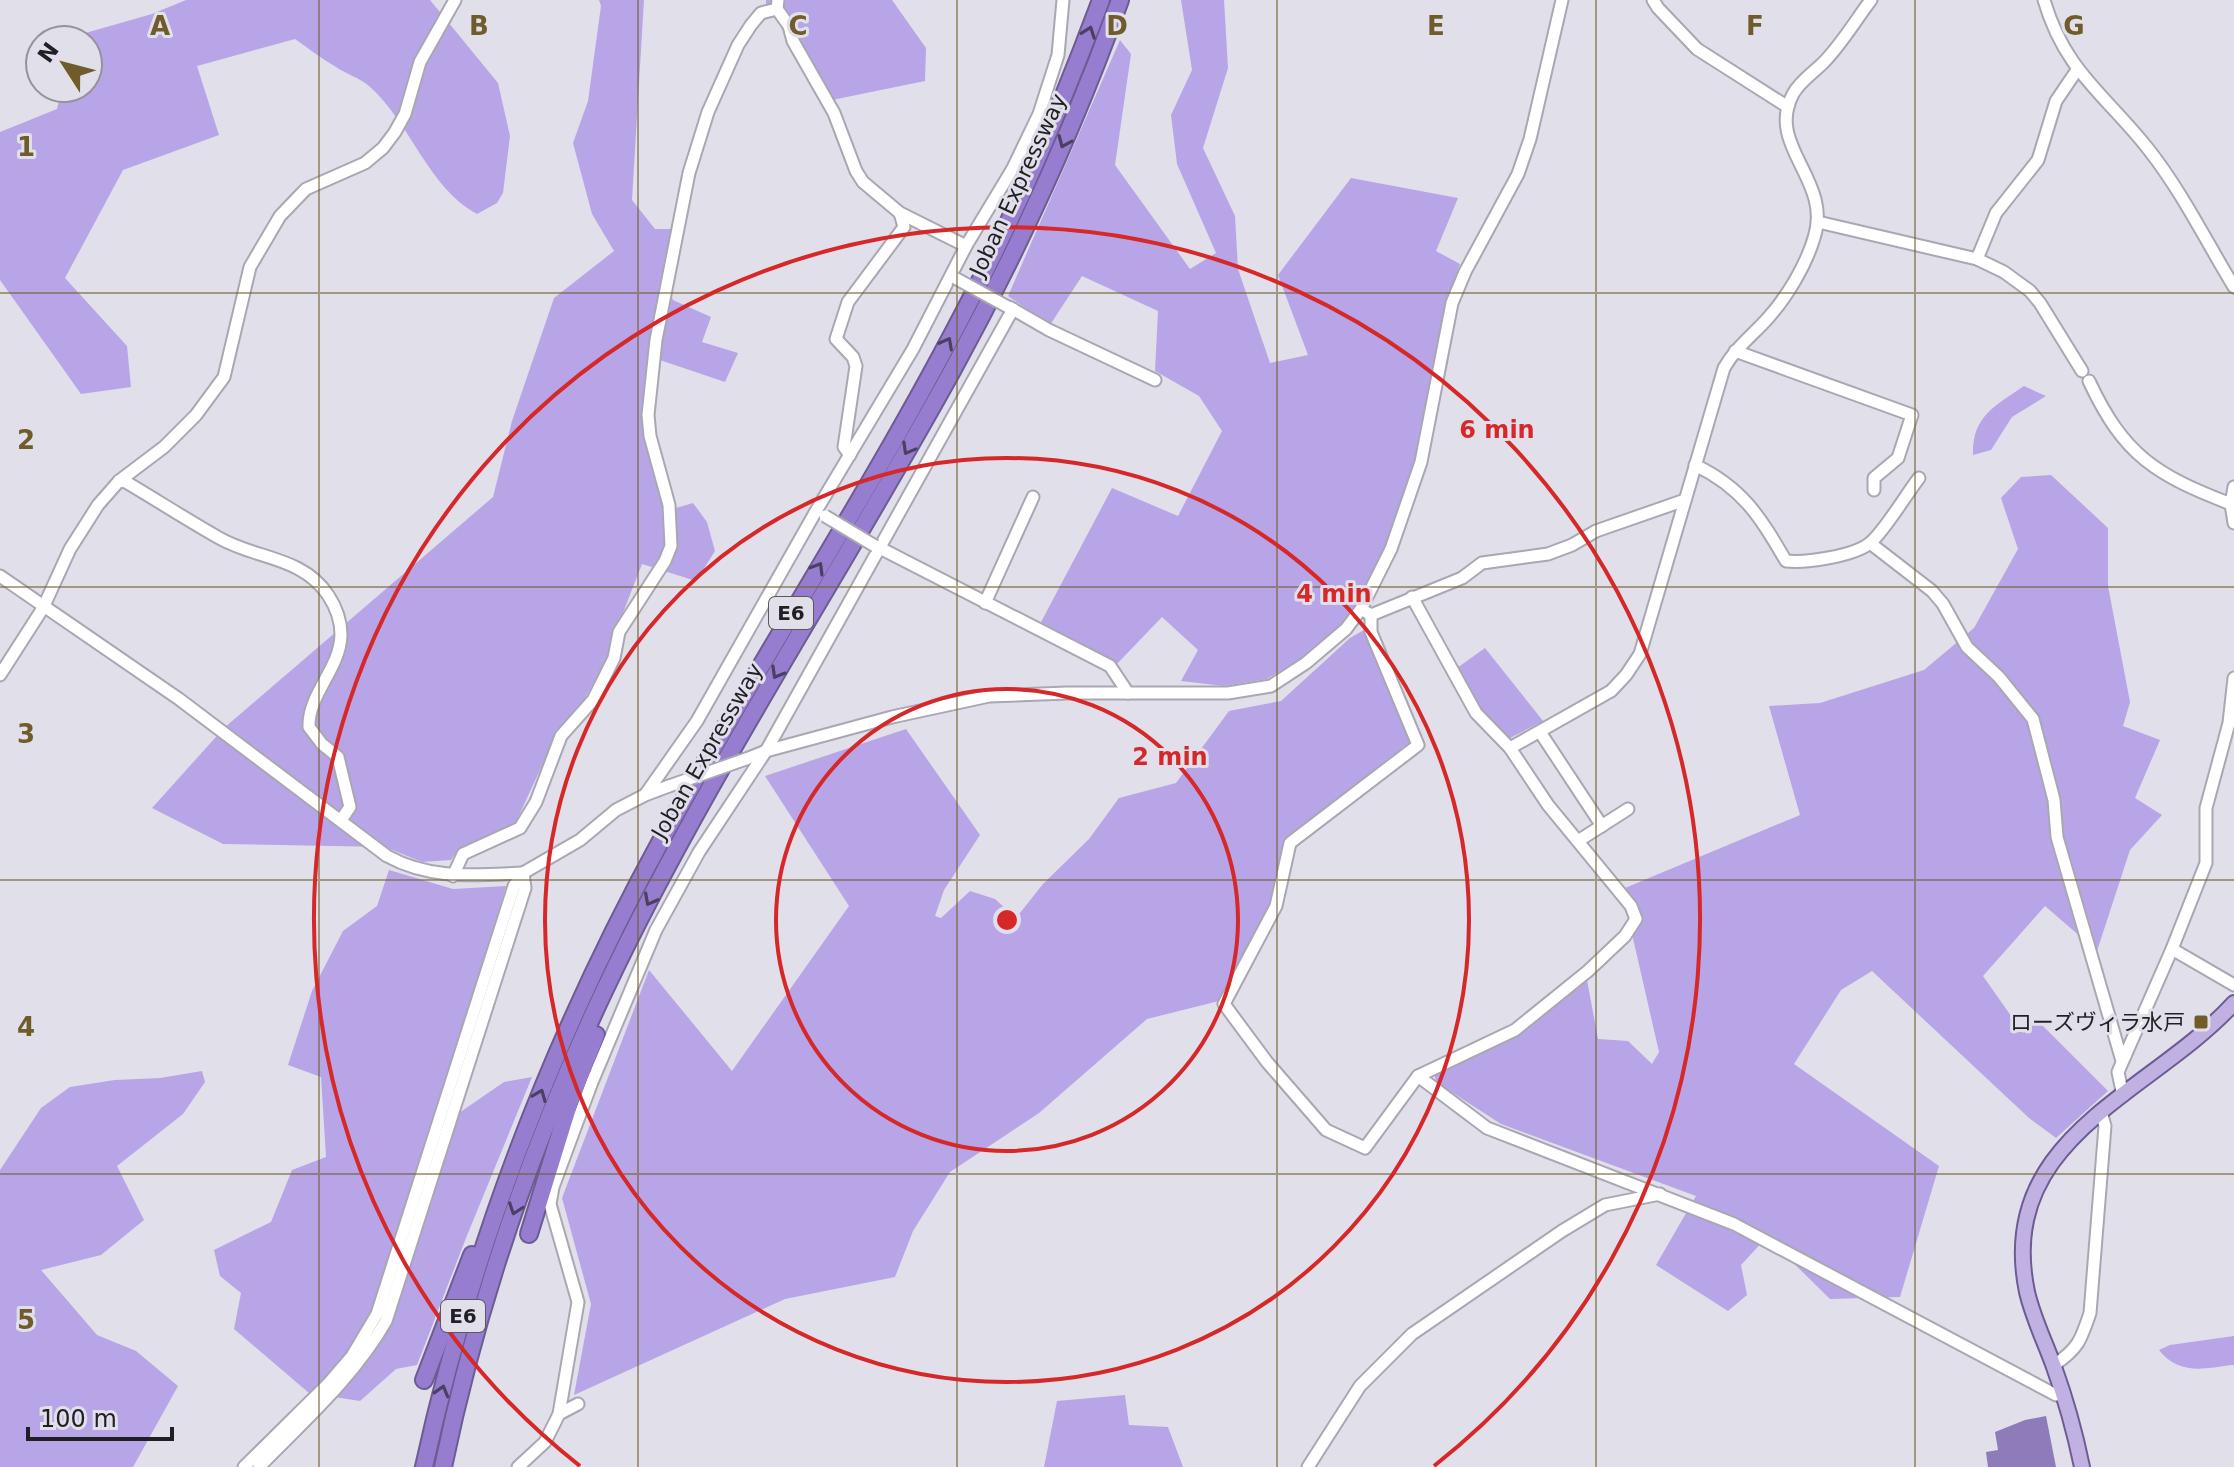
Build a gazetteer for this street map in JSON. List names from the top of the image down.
{
  "streets": {
    "highway": ["Joban Expressway", "E6"]
  },
  "places": {
    "transit": ["ローズヴィラ水戸"]
  },
  "scale_bar": "100 m",
  "north": "top left",
  "grid": {
    "columns": [
      "A",
      "B",
      "C",
      "D",
      "E",
      "F",
      "G"
    ],
    "rows": [
      "1",
      "2",
      "3",
      "4",
      "5"
    ]
  },
  "rings": ["6 min", "4 min", "2 min"]
}
